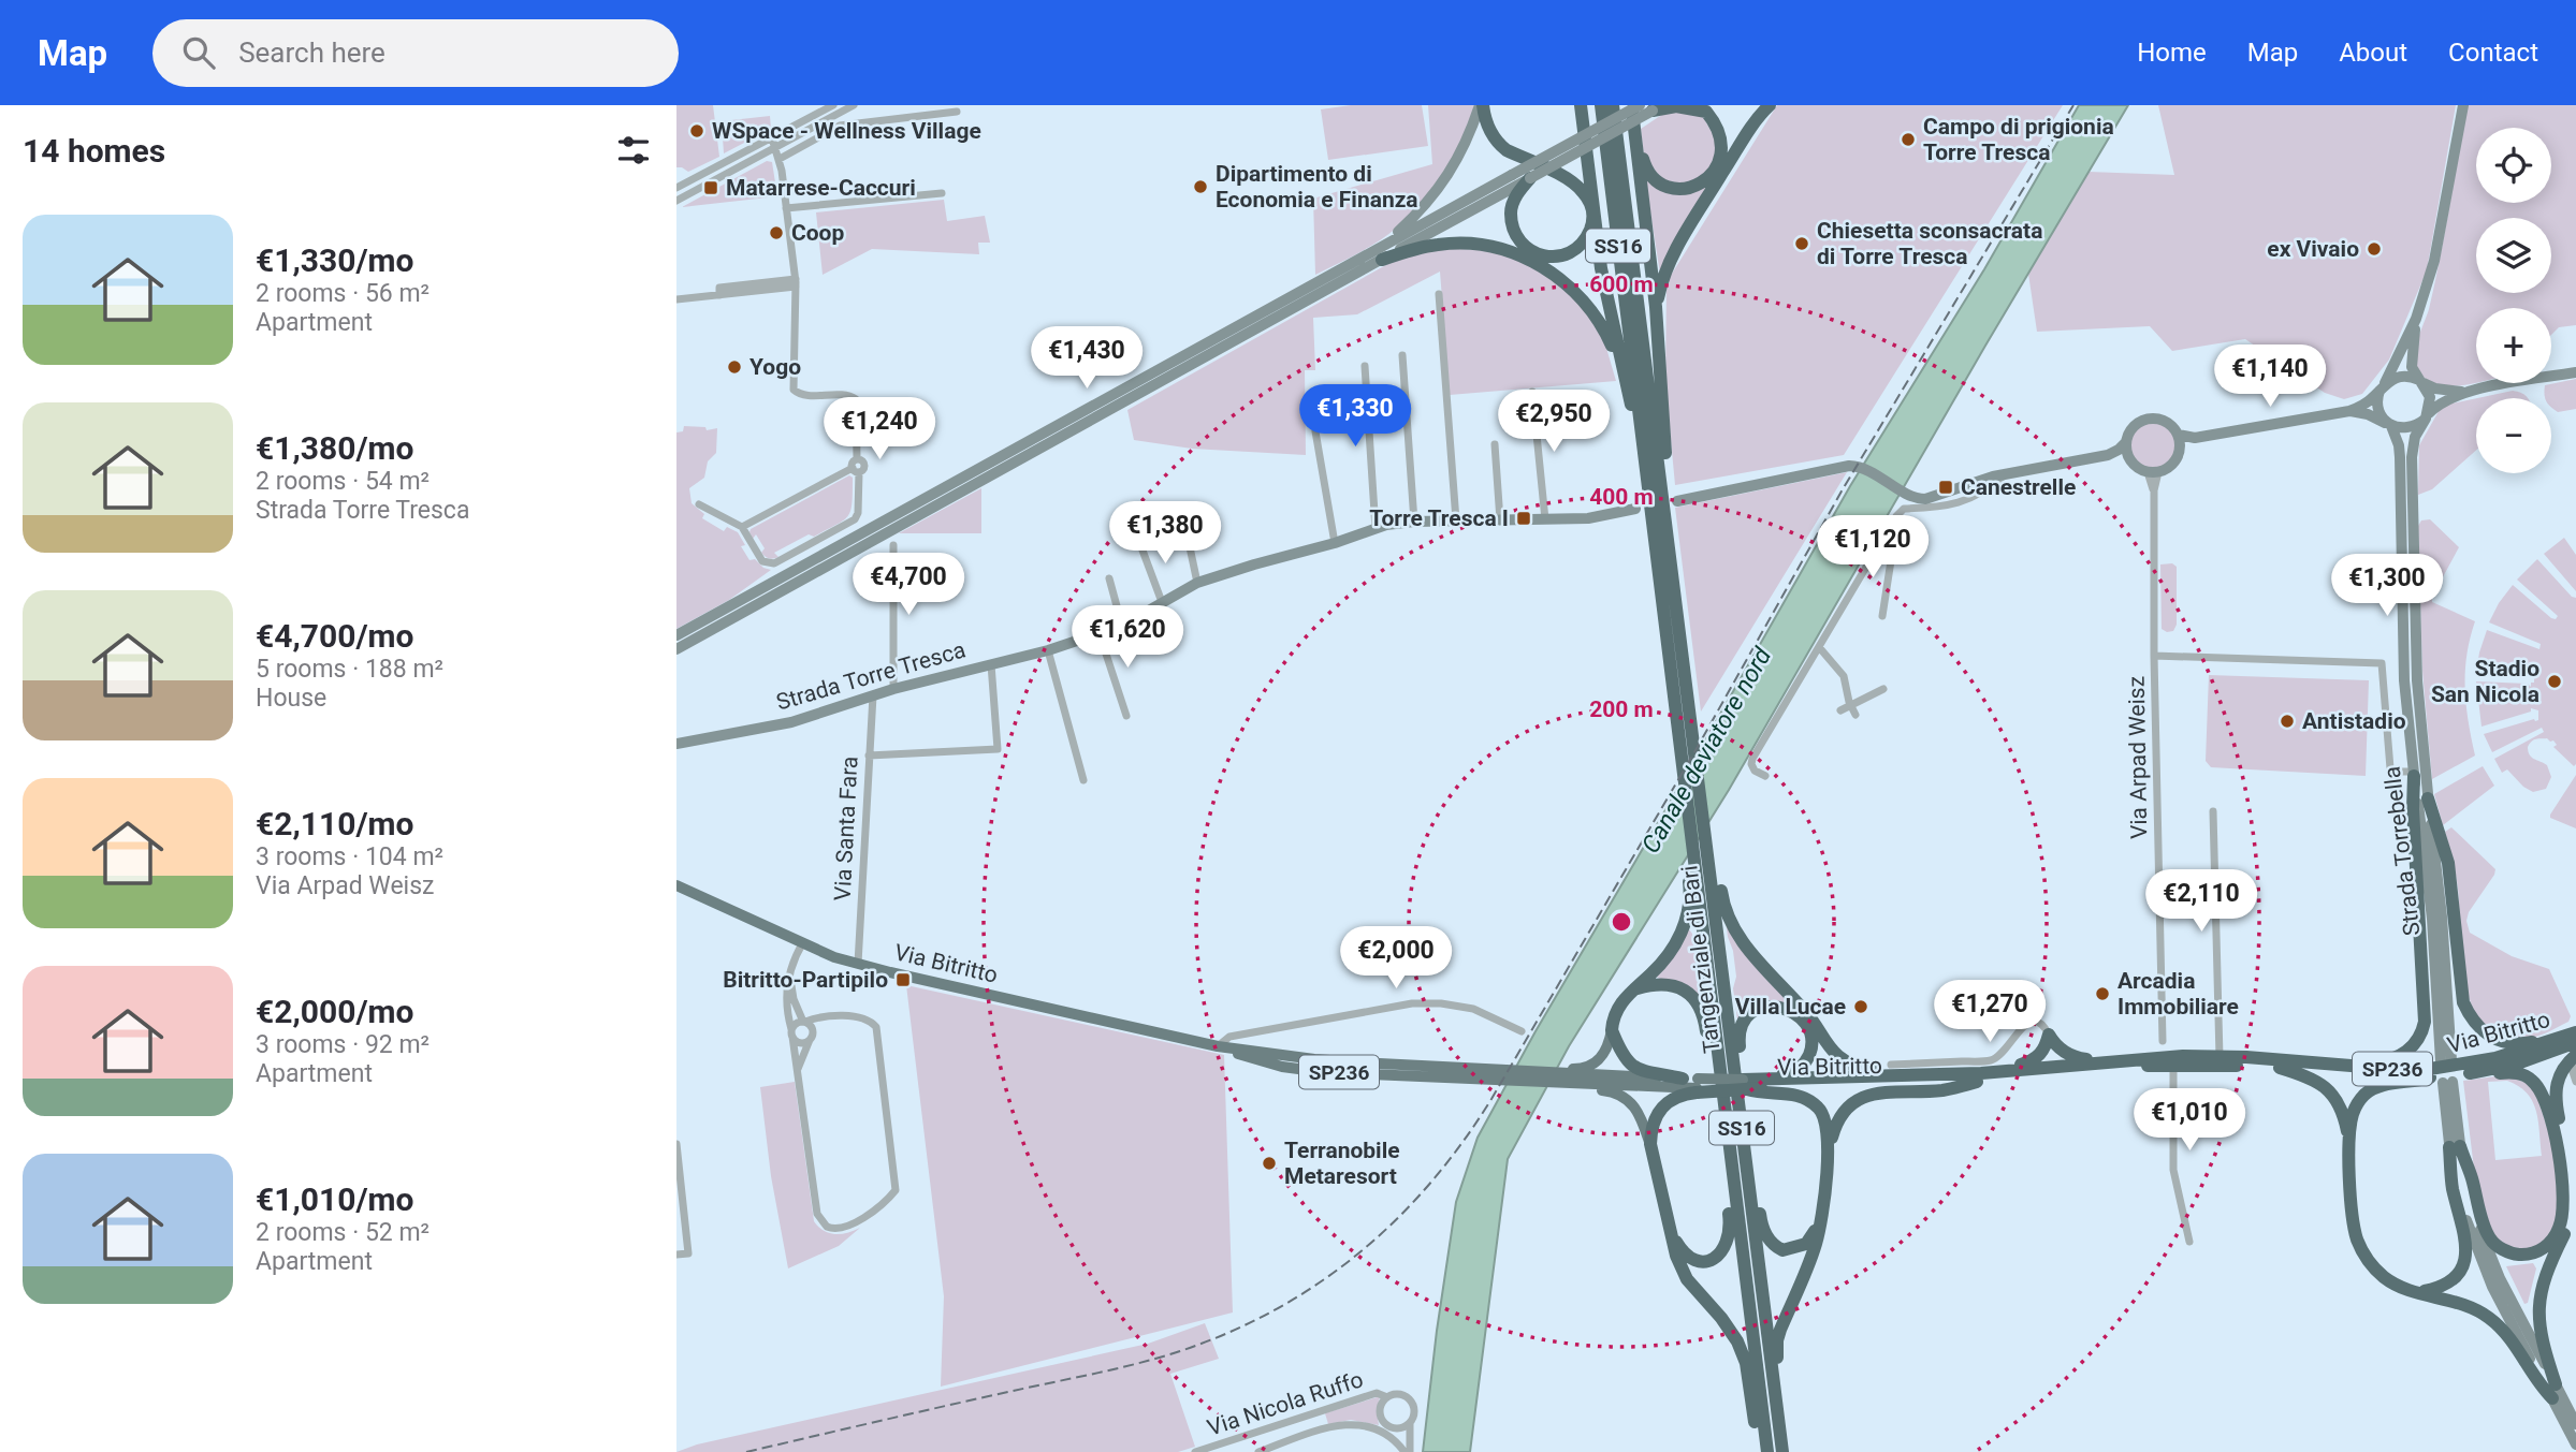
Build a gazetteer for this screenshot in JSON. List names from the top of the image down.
{
  "streets": {
    "highway": [
      "SS16",
      "Tangenziale di Bari",
      "Via Bitritto",
      "SP236"
    ],
    "main road": ["Strada Torre Tresca", "Strada Torrebella"],
    "street": ["Via Arpad Weisz", "Via Santa Fara", "Via Nicola Ruffo"]
  },
  "crossings": [
    ["SS16", "Tangenziale di Bari"],
    ["Strada Torre Tresca", "Via Santa Fara"],
    ["Via Santa Fara", "Via Bitritto"],
    ["Tangenziale di Bari", "Via Bitritto"]
  ],
  "water": ["Canale deviatore nord"],
  "places": {
    "other": [
      "WSpace - Wellness Village",
      "Campo di prigionia Torre Tresca",
      "Dipartimento di Economia e Finanza",
      "Coop",
      "Chiesetta sconsacrata di Torre Tresca",
      "ex Vivaio",
      "Yogo",
      "Stadio San Nicola",
      "Antistadio",
      "Arcadia Immobiliare",
      "Villa Lucae",
      "Terranobile Metaresort"
    ],
    "transit": [
      "Matarrese-Caccuri",
      "Canestrelle",
      "Torre Tresca I",
      "Bitritto-Partipilo"
    ]
  },
  "page": {
    "header": "Map",
    "search": "Search here",
    "nav": [
      "Home",
      "Map",
      "About",
      "Contact"
    ],
    "heading": "14 homes",
    "map_buttons": ["+", "−"],
    "list": [
      {
        "name": "€1,330/mo",
        "note": "2 rooms · 56 m² · Apartment"
      },
      {
        "name": "€1,380/mo",
        "note": "2 rooms · 54 m² · Strada Torre Tresca"
      },
      {
        "name": "€4,700/mo",
        "note": "5 rooms · 188 m² · House"
      },
      {
        "name": "€2,110/mo",
        "note": "3 rooms · 104 m² · Via Arpad Weisz"
      },
      {
        "name": "€2,000/mo",
        "note": "3 rooms · 92 m² · Apartment"
      },
      {
        "name": "€1,010/mo",
        "note": "2 rooms · 52 m² · Apartment"
      }
    ],
    "price": [
      "€1,430",
      "€1,140",
      "€1,330",
      "€2,950",
      "€1,240",
      "€1,380",
      "€1,120",
      "€4,700",
      "€1,300",
      "€1,620",
      "€2,110",
      "€2,000",
      "€1,270",
      "€1,010"
    ]
  },
  "rings": ["600 m", "400 m", "200 m"]
}
